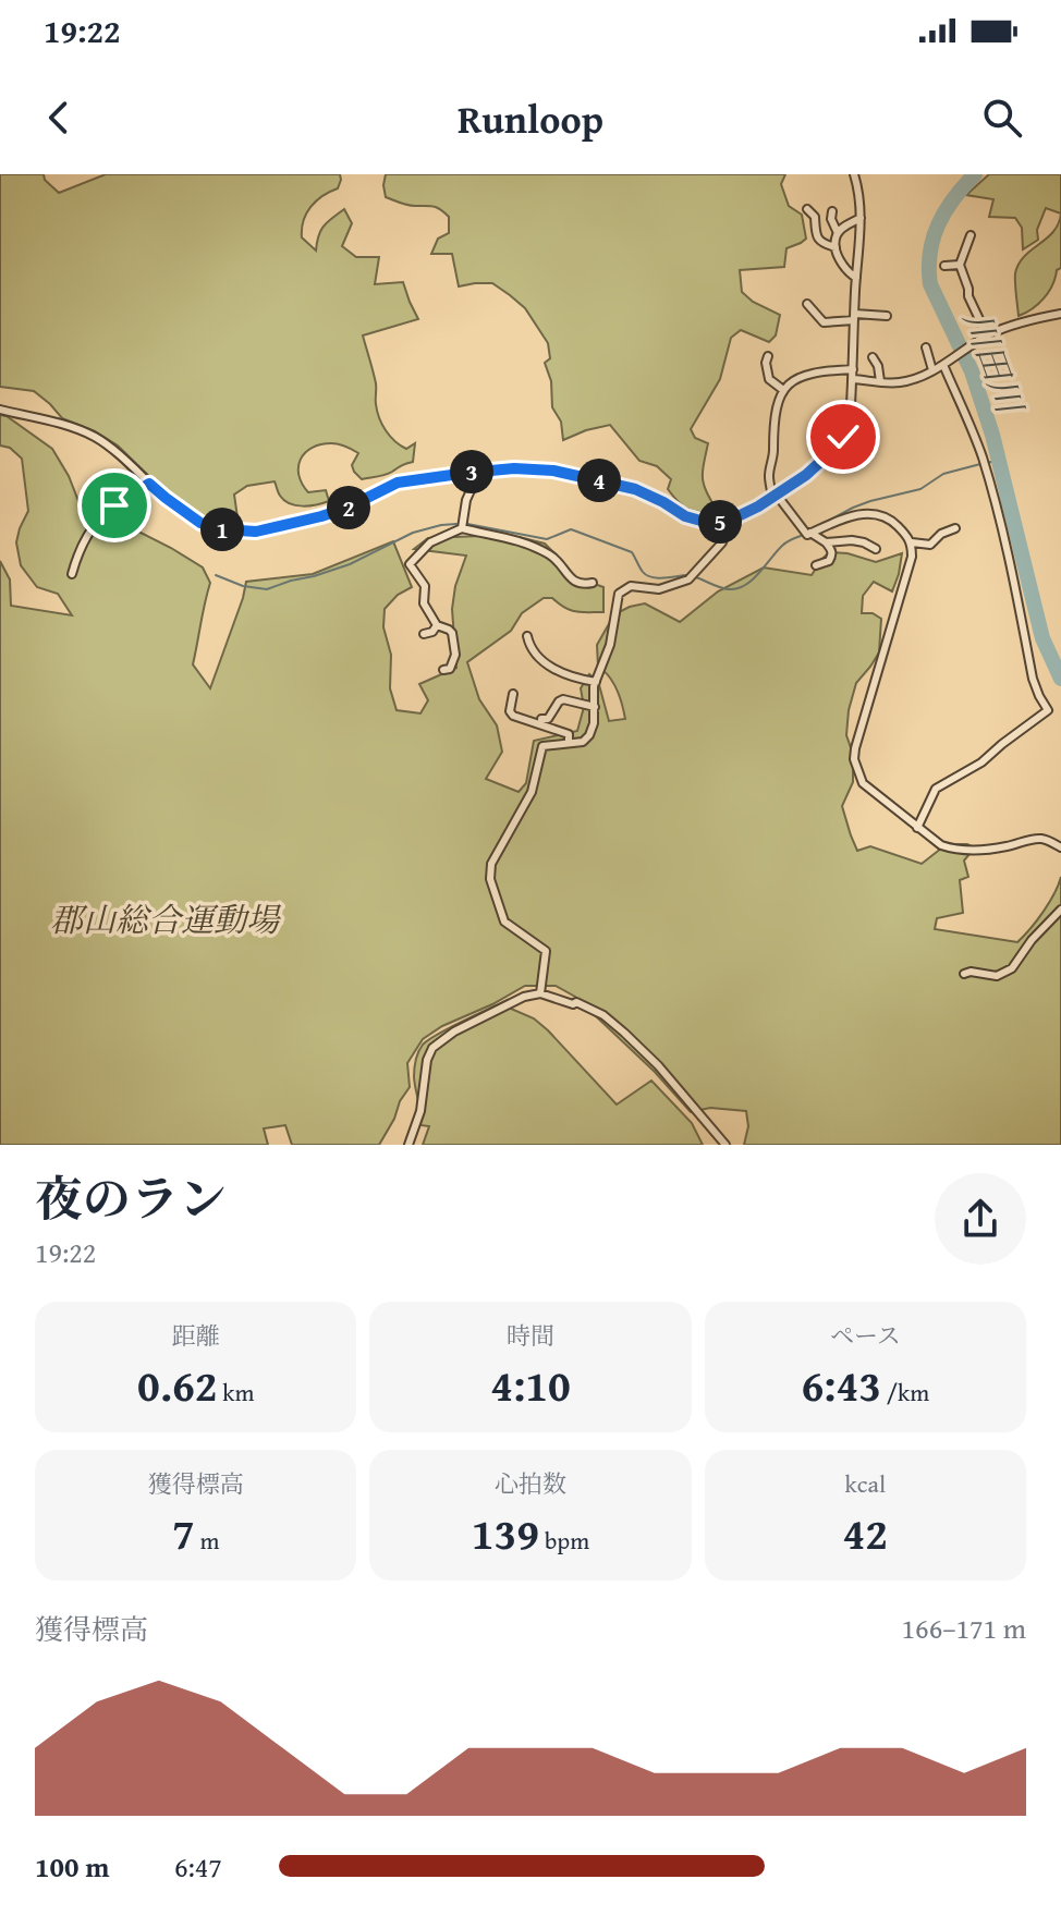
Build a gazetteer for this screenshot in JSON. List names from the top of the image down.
{
  "water": ["川田川"],
  "parks": ["郡山総合運動場"],
  "page": {
    "status": "19:22",
    "header": "Runloop",
    "pins": [
      "3",
      "4",
      "2",
      "5",
      "1"
    ],
    "heading": ["夜のラン", "19:22"],
    "stats": [
      ["距離", "0.62 km"],
      ["時間", "4:10"],
      ["ペース", "6:43 /km"],
      ["獲得標高", "7 m"],
      ["心拍数", "139 bpm"],
      ["kcal", "42"]
    ],
    "chart": ["獲得標高", "166–171 m"],
    "list": [
      {
        "name": "100 m",
        "note": "6:47"
      }
    ]
  }
}
